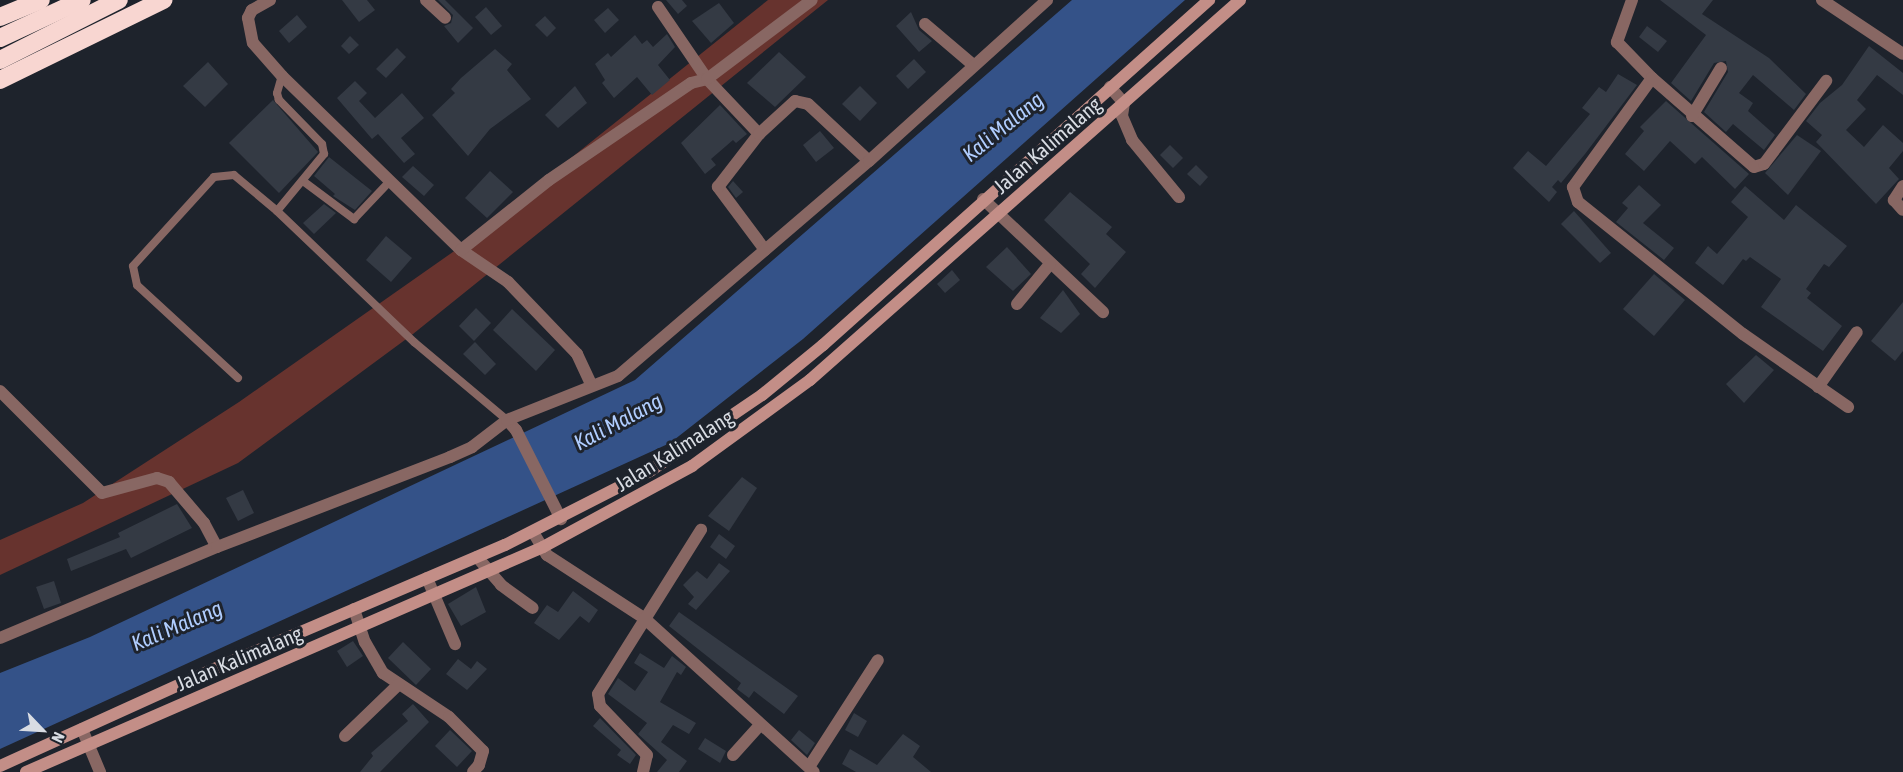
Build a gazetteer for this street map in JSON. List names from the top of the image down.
{
  "streets": {
    "main road": ["Jalan Kalimalang"]
  },
  "water": ["Kali Malang"],
  "north": "bottom right"
}
